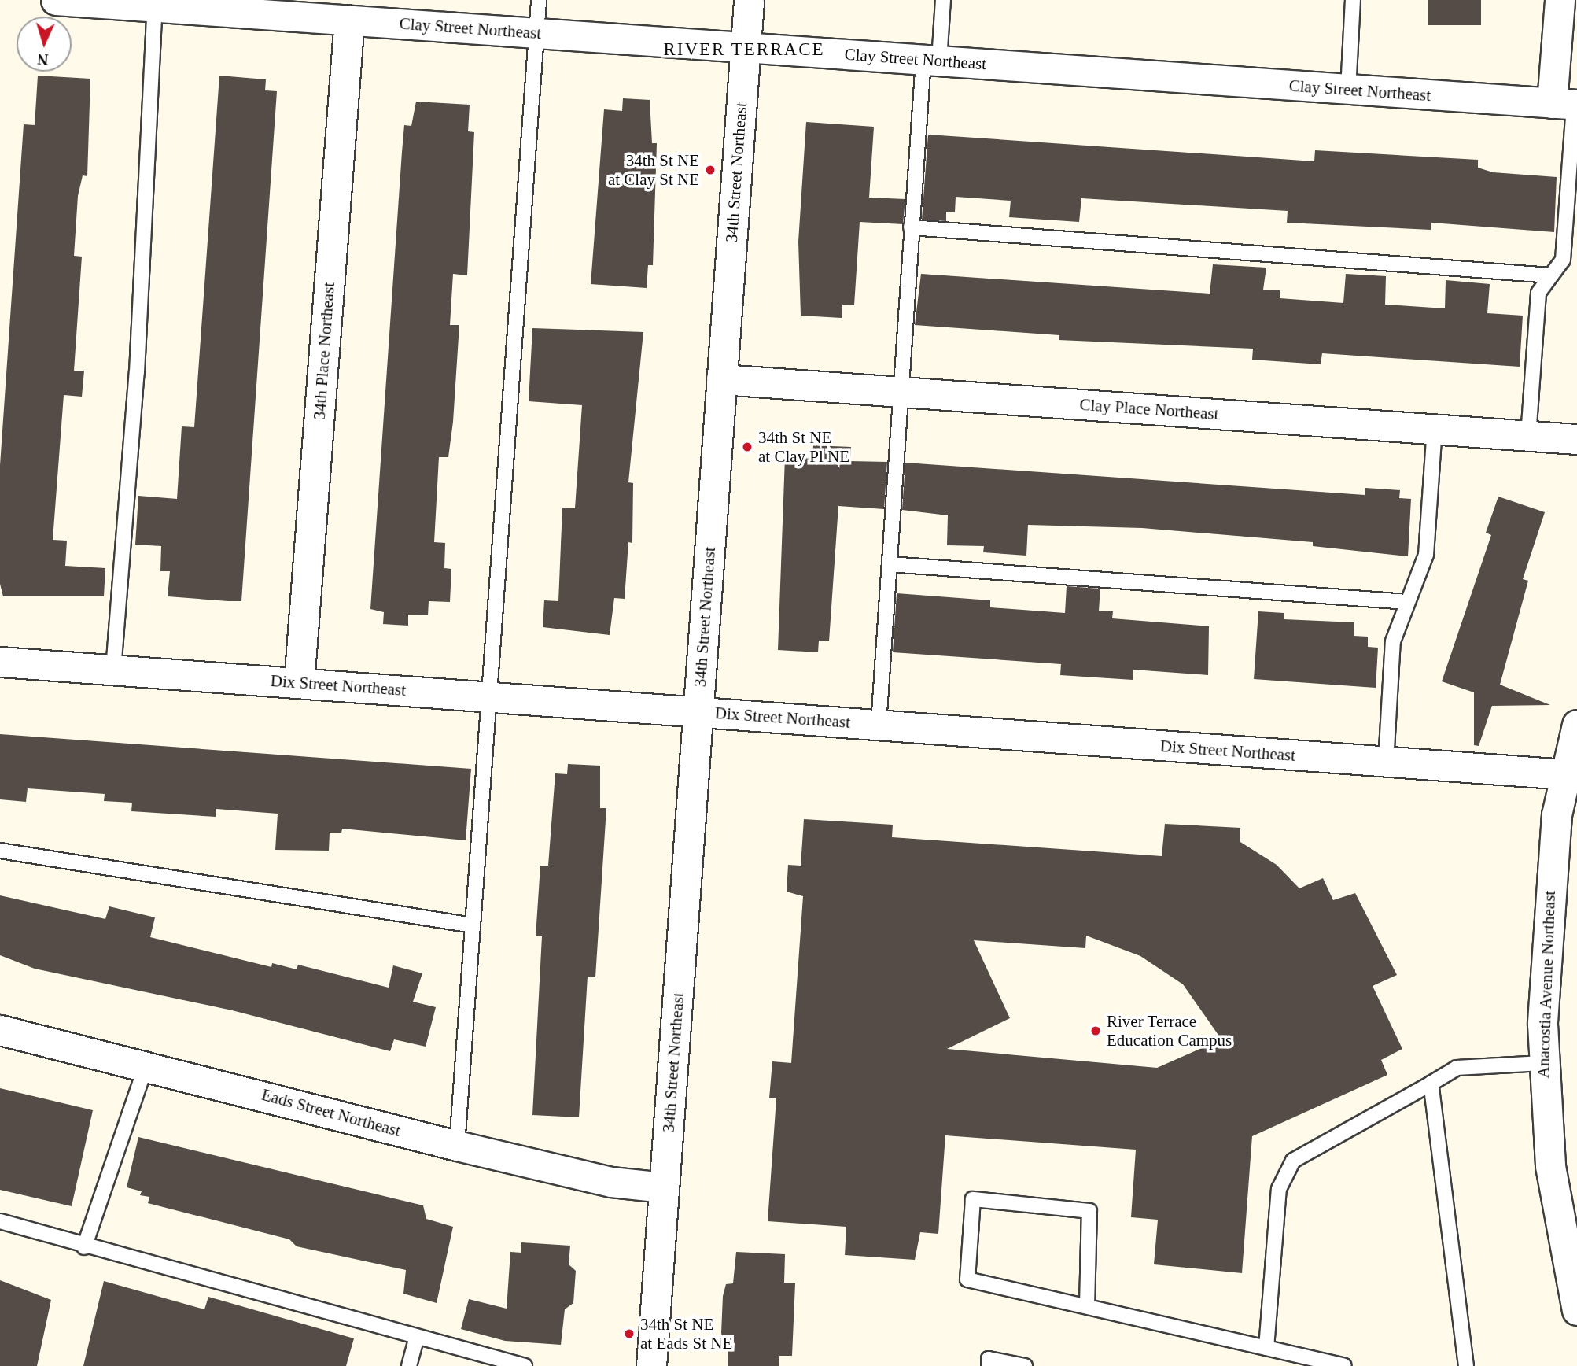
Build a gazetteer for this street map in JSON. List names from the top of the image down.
{
  "streets": {
    "street": [
      "Clay Street Northeast",
      "34th Street Northeast",
      "34th Place Northeast",
      "Clay Place Northeast",
      "Dix Street Northeast",
      "Anacostia Avenue Northeast",
      "Eads Street Northeast"
    ]
  },
  "crossings": [
    ["Clay Street Northeast", "34th Street Northeast"],
    ["Clay Street Northeast", "34th Place Northeast"],
    ["34th Street Northeast", "Clay Place Northeast"],
    ["34th Street Northeast", "Dix Street Northeast"],
    ["34th Street Northeast", "Eads Street Northeast"],
    ["34th Place Northeast", "Dix Street Northeast"],
    ["Dix Street Northeast", "Anacostia Avenue Northeast"]
  ],
  "districts": ["RIVER TERRACE"],
  "places": [
    "34th St NE at Clay St NE",
    "34th St NE at Clay Pl NE",
    "River Terrace Education Campus",
    "34th St NE at Eads St NE"
  ],
  "north": "bottom"
}
